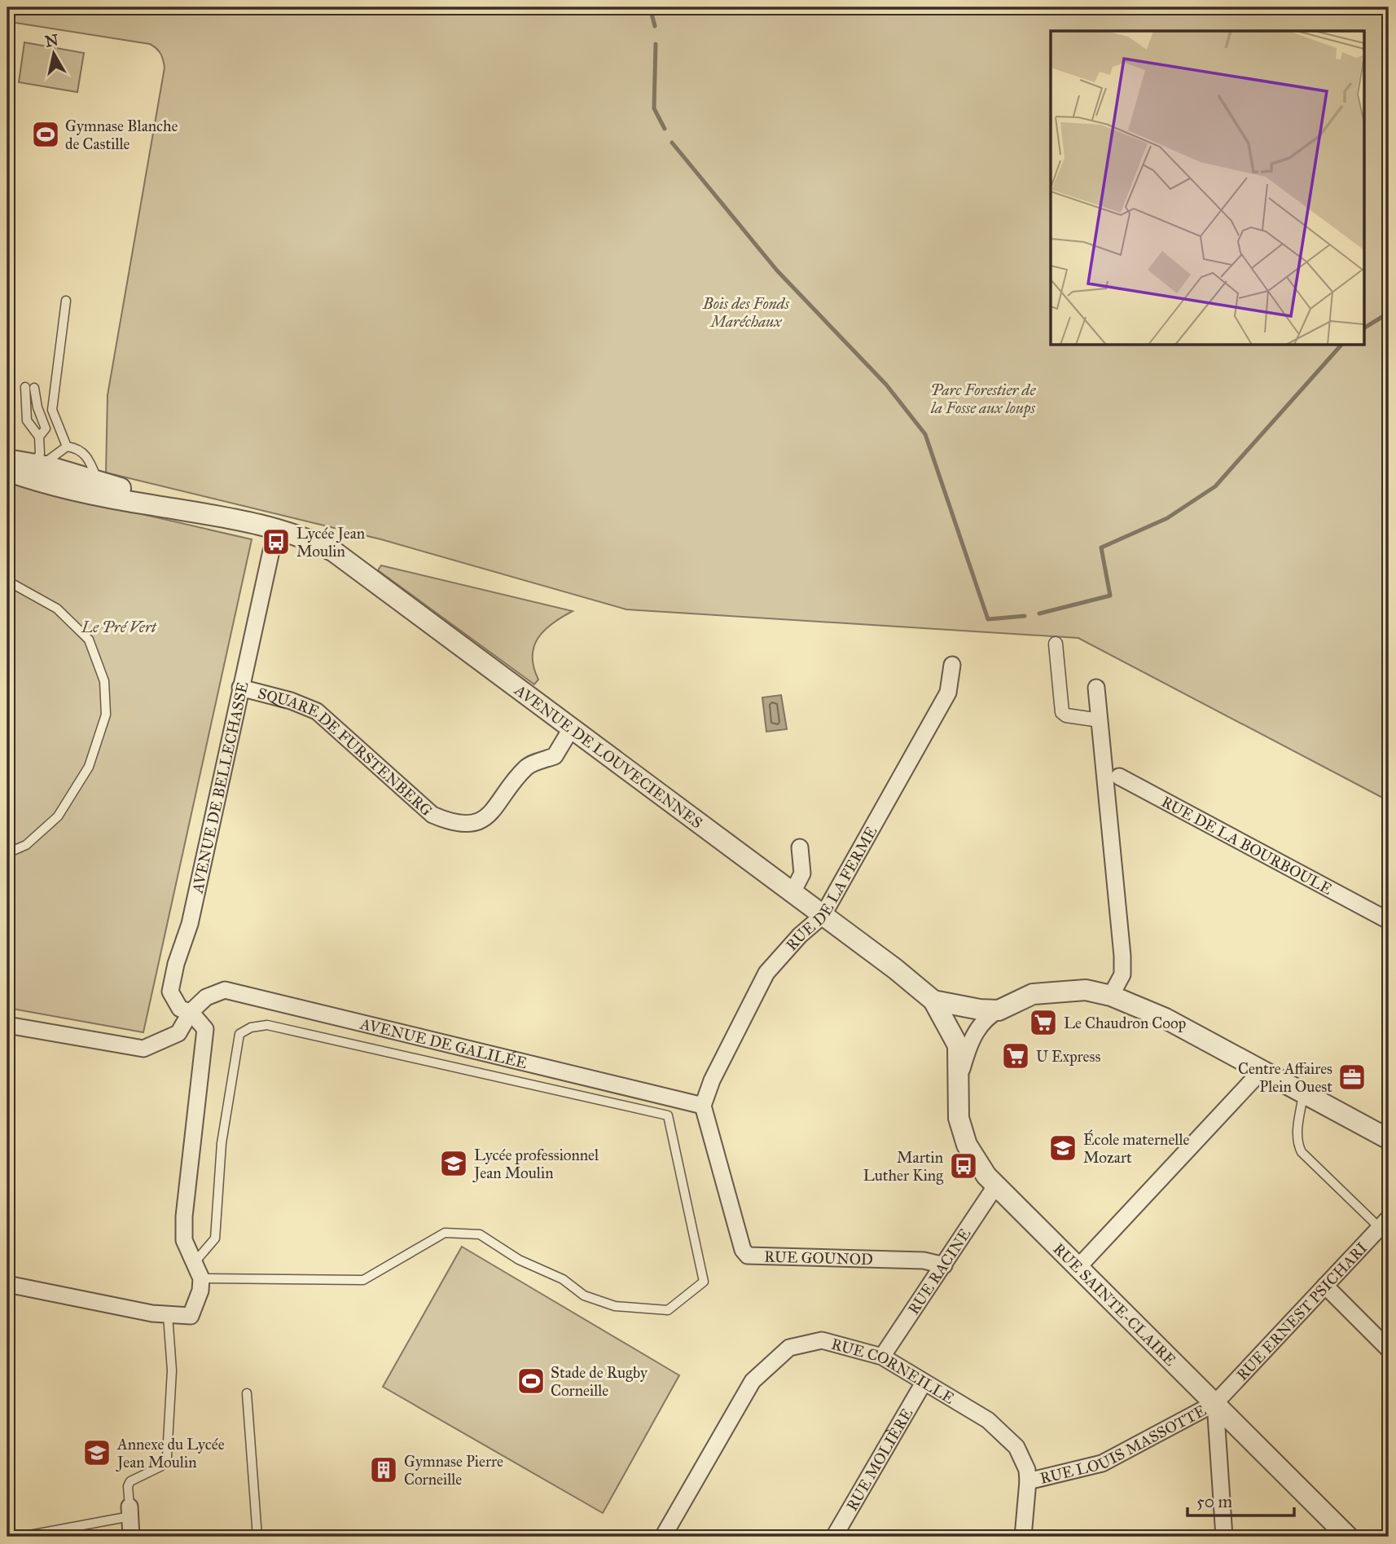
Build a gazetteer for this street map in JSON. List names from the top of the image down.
{
  "streets": {
    "street": [
      "SQUARE DE FURSTENBERG",
      "AVENUE DE LOUVECIENNES",
      "AVENUE DE BELLECHASSE",
      "RUE DE LA BOURBOULE",
      "RUE DE LA FERME",
      "AVENUE DE GALILÉE",
      "RUE GOUNOD",
      "RUE RACINE",
      "RUE SAINTE-CLAIRE",
      "RUE ERNEST PSICHARI",
      "RUE CORNEILLE",
      "RUE LOUIS MASSOTTE",
      "RUE MOLIÈRE"
    ]
  },
  "crossings": [
    ["SQUARE DE FURSTENBERG", "AVENUE DE LOUVECIENNES"],
    ["SQUARE DE FURSTENBERG", "AVENUE DE BELLECHASSE"],
    ["AVENUE DE LOUVECIENNES", "RUE DE LA FERME"],
    ["AVENUE DE LOUVECIENNES", "RUE SAINTE-CLAIRE"],
    ["AVENUE DE BELLECHASSE", "AVENUE DE GALILÉE"],
    ["RUE DE LA FERME", "AVENUE DE GALILÉE"],
    ["RUE DE LA FERME", "RUE GOUNOD"],
    ["AVENUE DE GALILÉE", "RUE GOUNOD"],
    ["RUE GOUNOD", "RUE RACINE"],
    ["RUE RACINE", "RUE SAINTE-CLAIRE"],
    ["RUE RACINE", "RUE CORNEILLE"],
    ["RUE SAINTE-CLAIRE", "RUE ERNEST PSICHARI"],
    ["RUE SAINTE-CLAIRE", "RUE LOUIS MASSOTTE"],
    ["RUE ERNEST PSICHARI", "RUE LOUIS MASSOTTE"],
    ["RUE CORNEILLE", "RUE LOUIS MASSOTTE"],
    ["RUE CORNEILLE", "RUE MOLIÈRE"]
  ],
  "parks": ["Bois des Fonds Maréchaux", "Parc Forestier de la Fosse aux loups", "Le Pré Vert"],
  "places": {
    "sports": ["Gymnase Blanche de Castille", "Stade de Rugby Corneille"],
    "bus stop": ["Lycée Jean Moulin", "Martin Luther King"],
    "supermarket": ["Le Chaudron Coop", "U Express"],
    "office": ["Centre Affaires Plein Ouest"],
    "school or university": ["École maternelle Mozart", "Lycée professionnel Jean Moulin", "Annexe du Lycée Jean Moulin"],
    "building": ["Gymnase Pierre Corneille"]
  },
  "scale_bar": "50 m",
  "north": "top"
}
